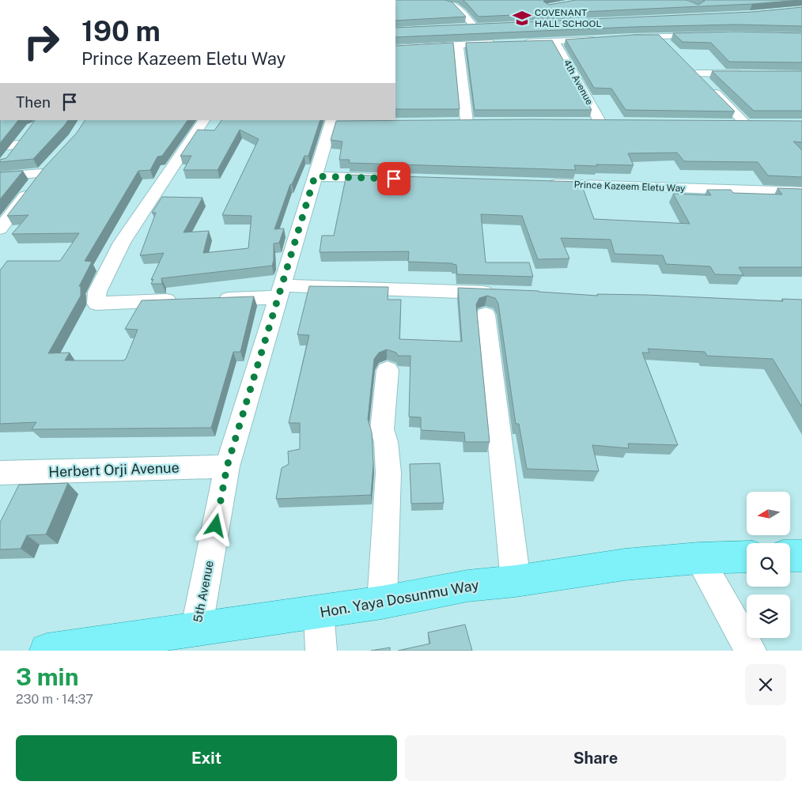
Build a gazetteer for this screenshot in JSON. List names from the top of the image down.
{
  "streets": {
    "main road": ["Hon. Yaya Dosunmu Way"],
    "street": [
      "4th Avenue",
      "Prince Kazeem Eletu Way",
      "Herbert Orji Avenue",
      "5th Avenue"
    ]
  },
  "crossings": [
    ["Herbert Orji Avenue", "5th Avenue"],
    ["5th Avenue", "Hon. Yaya Dosunmu Way"]
  ],
  "places": {
    "school or university": ["COVENANT HALL SCHOOL"]
  },
  "north": "left",
  "page": {
    "turn": ["190 m", "Prince Kazeem Eletu Way"],
    "then": "Then",
    "heading": ["3 min", "230 m · 14:37"],
    "buttons": ["Exit", "Share"]
  }
}
